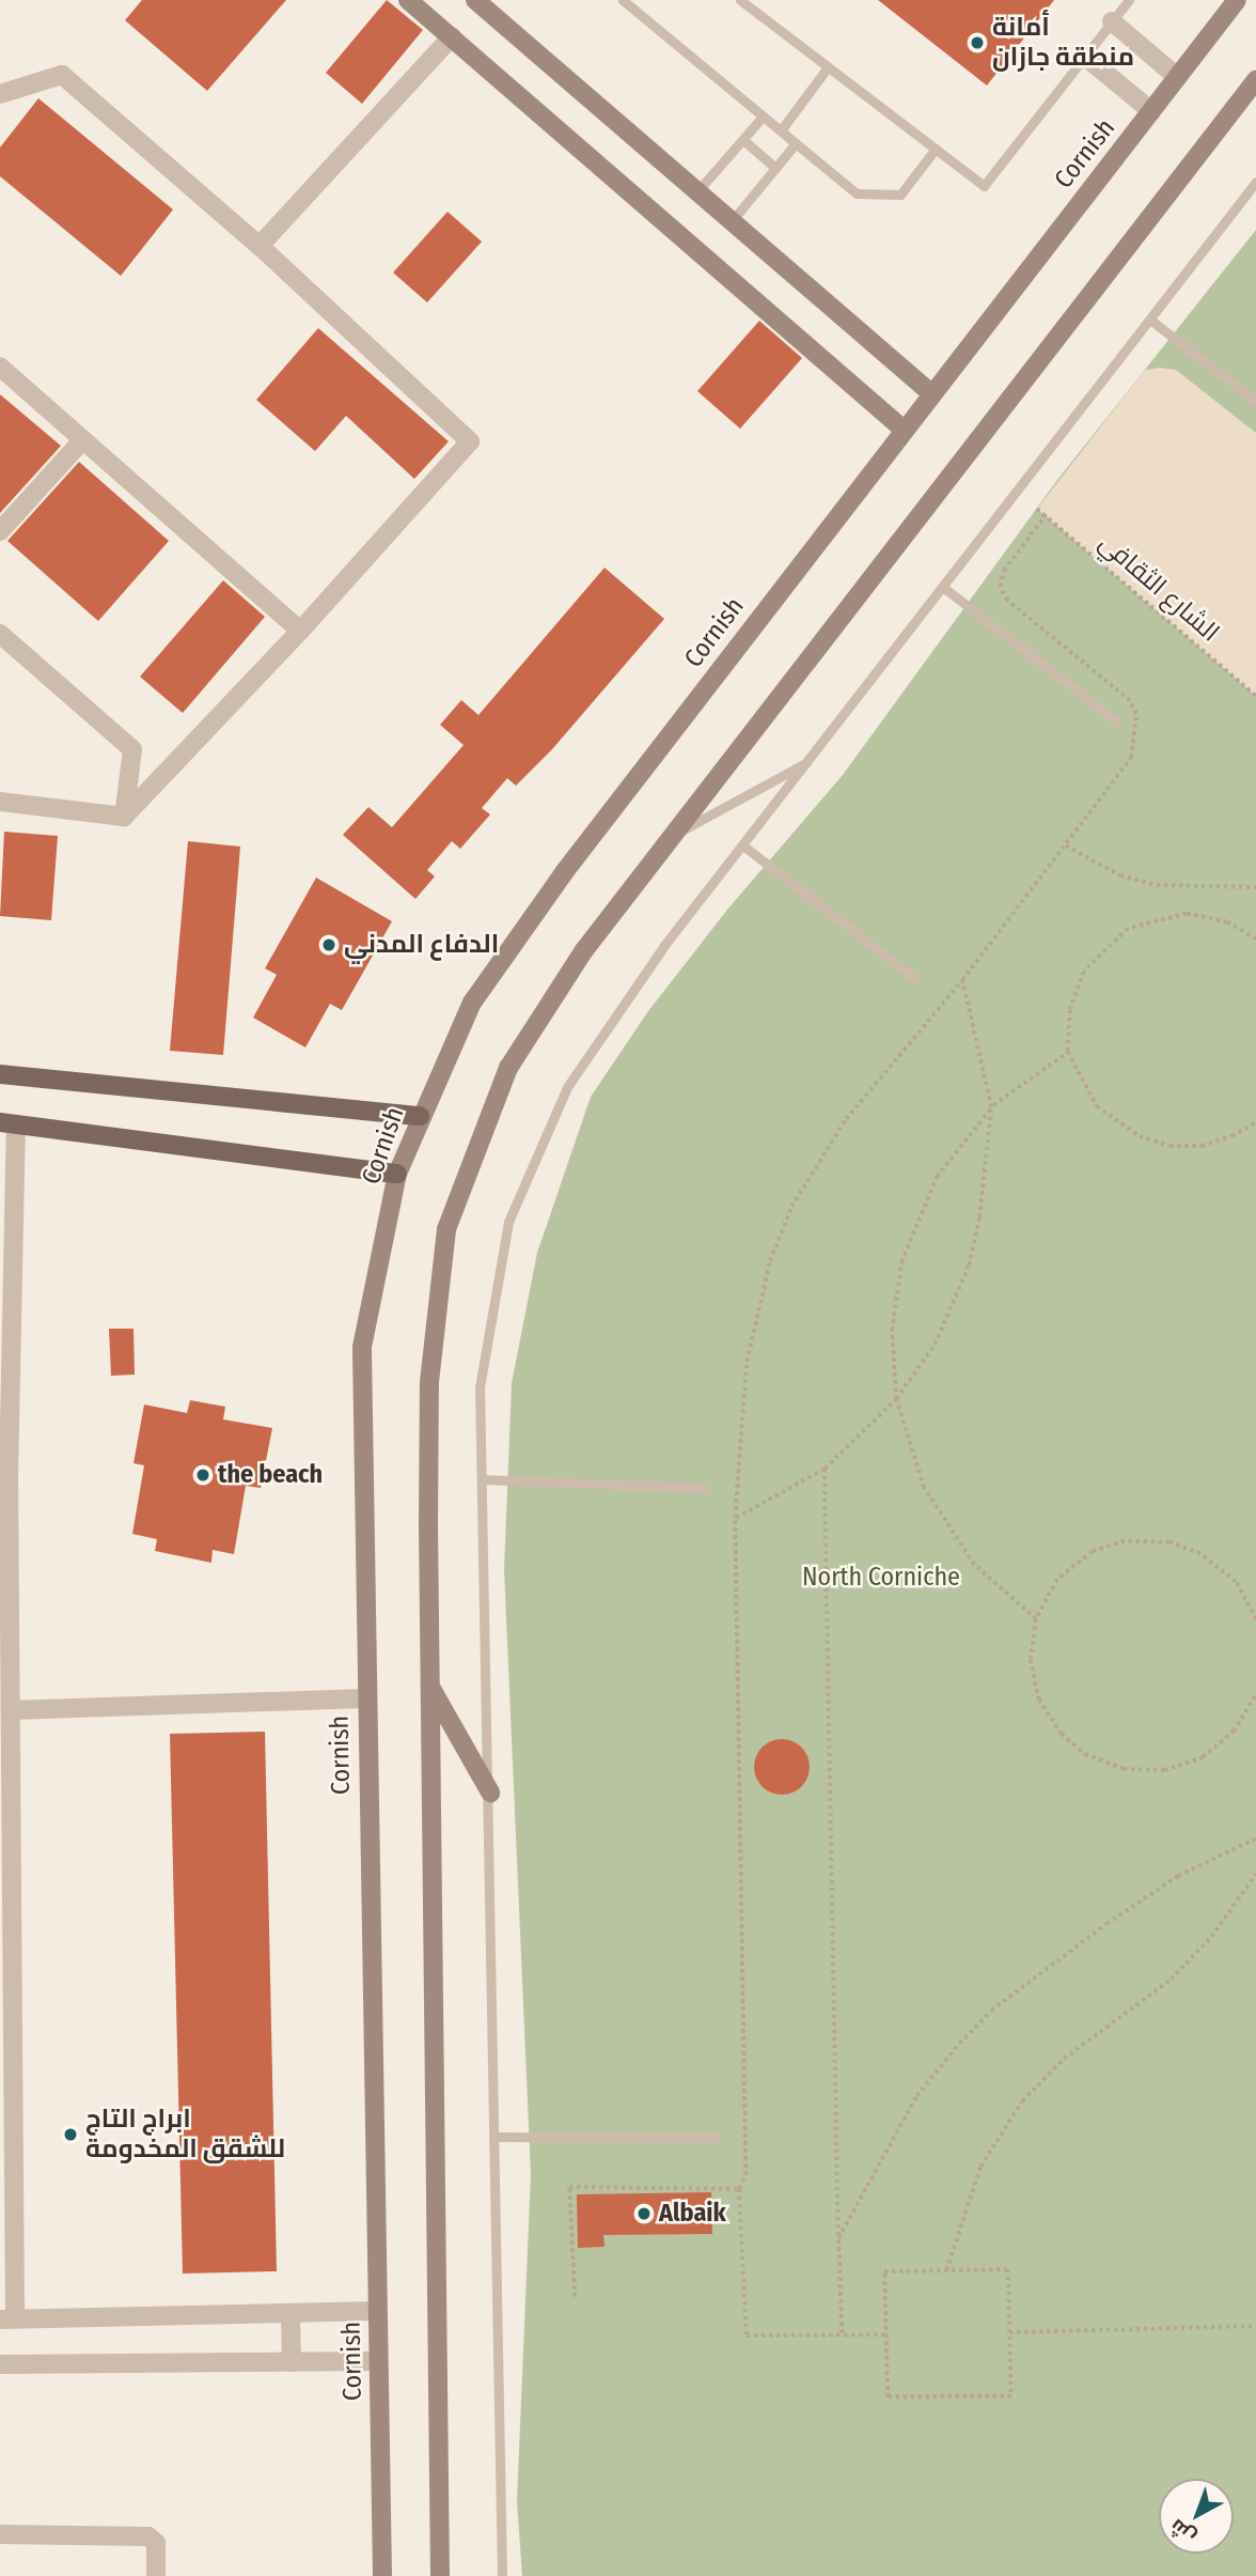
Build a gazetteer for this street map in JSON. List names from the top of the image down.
{
  "streets": {
    "main road": ["Cornish"],
    "path": ["الشارع الثقافي"]
  },
  "parks": ["North Corniche"],
  "places": [
    "أمانة منطقة جازان",
    "الدفاع المدني",
    "the beach",
    "ابراج التاج للشقق المخدومة",
    "Albaik"
  ],
  "north": "bottom left"
}
